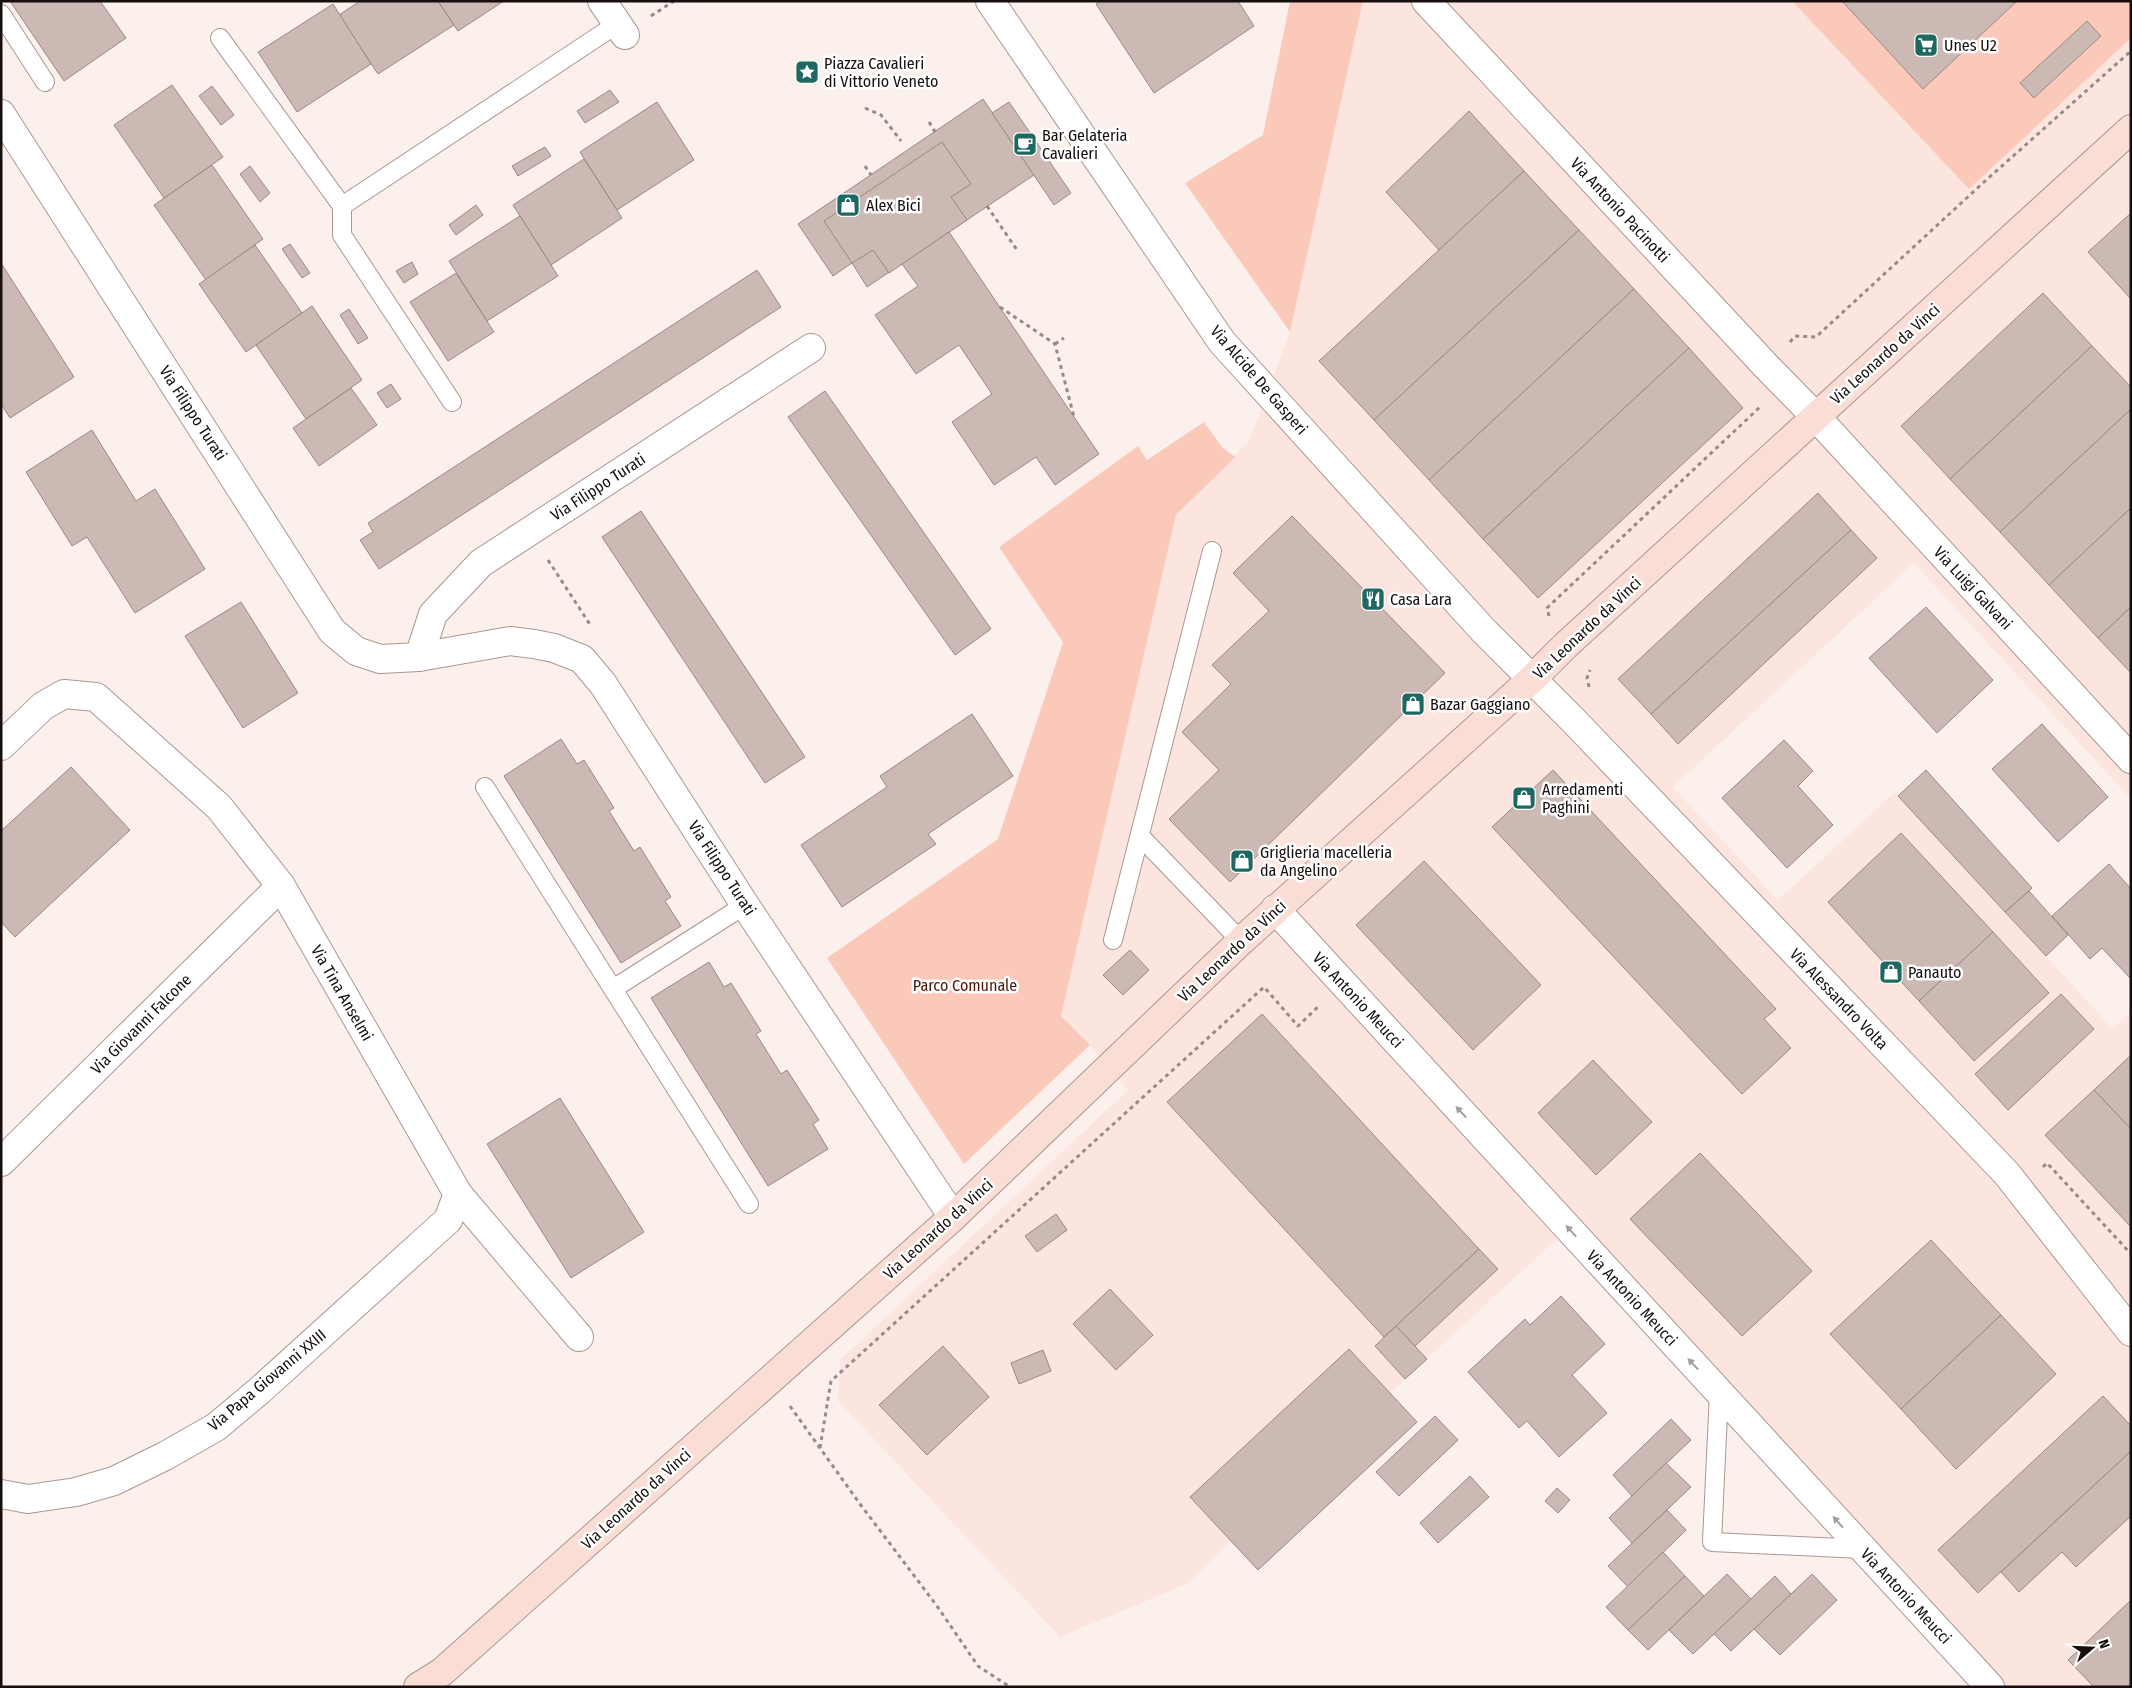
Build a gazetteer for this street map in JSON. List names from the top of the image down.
{
  "streets": {
    "main road": ["Via Leonardo da Vinci"],
    "street": [
      "Via Antonio Pacinotti",
      "Via Alcide De Gasperi",
      "Via Filippo Turati",
      "Via Luigi Galvani",
      "Via Tina Anselmi",
      "Via Alessandro Volta",
      "Via Antonio Meucci",
      "Via Giovanni Falcone",
      "Via Papa Giovanni XXIII"
    ]
  },
  "crossings": [
    ["Via Antonio Pacinotti", "Via Leonardo da Vinci"],
    ["Via Antonio Pacinotti", "Via Luigi Galvani"],
    ["Via Leonardo da Vinci", "Via Alcide De Gasperi"],
    ["Via Leonardo da Vinci", "Via Filippo Turati"],
    ["Via Leonardo da Vinci", "Via Luigi Galvani"],
    ["Via Leonardo da Vinci", "Via Alessandro Volta"],
    ["Via Leonardo da Vinci", "Via Antonio Meucci"],
    ["Via Alcide De Gasperi", "Via Alessandro Volta"],
    ["Via Tina Anselmi", "Via Giovanni Falcone"],
    ["Via Tina Anselmi", "Via Papa Giovanni XXIII"]
  ],
  "one_way": ["Via Antonio Meucci"],
  "parks": ["Parco Comunale"],
  "places": {
    "supermarket": ["Unes U2"],
    "place": ["Piazza Cavalieri di Vittorio Veneto"],
    "cafe": ["Bar Gelateria Cavalieri"],
    "shop": [
      "Alex Bici",
      "Bazar Gaggiano",
      "Arredamenti Paghini",
      "Griglieria macelleria da Angelino",
      "Panauto"
    ],
    "restaurant": ["Casa Lara"]
  },
  "north": "right"
}
